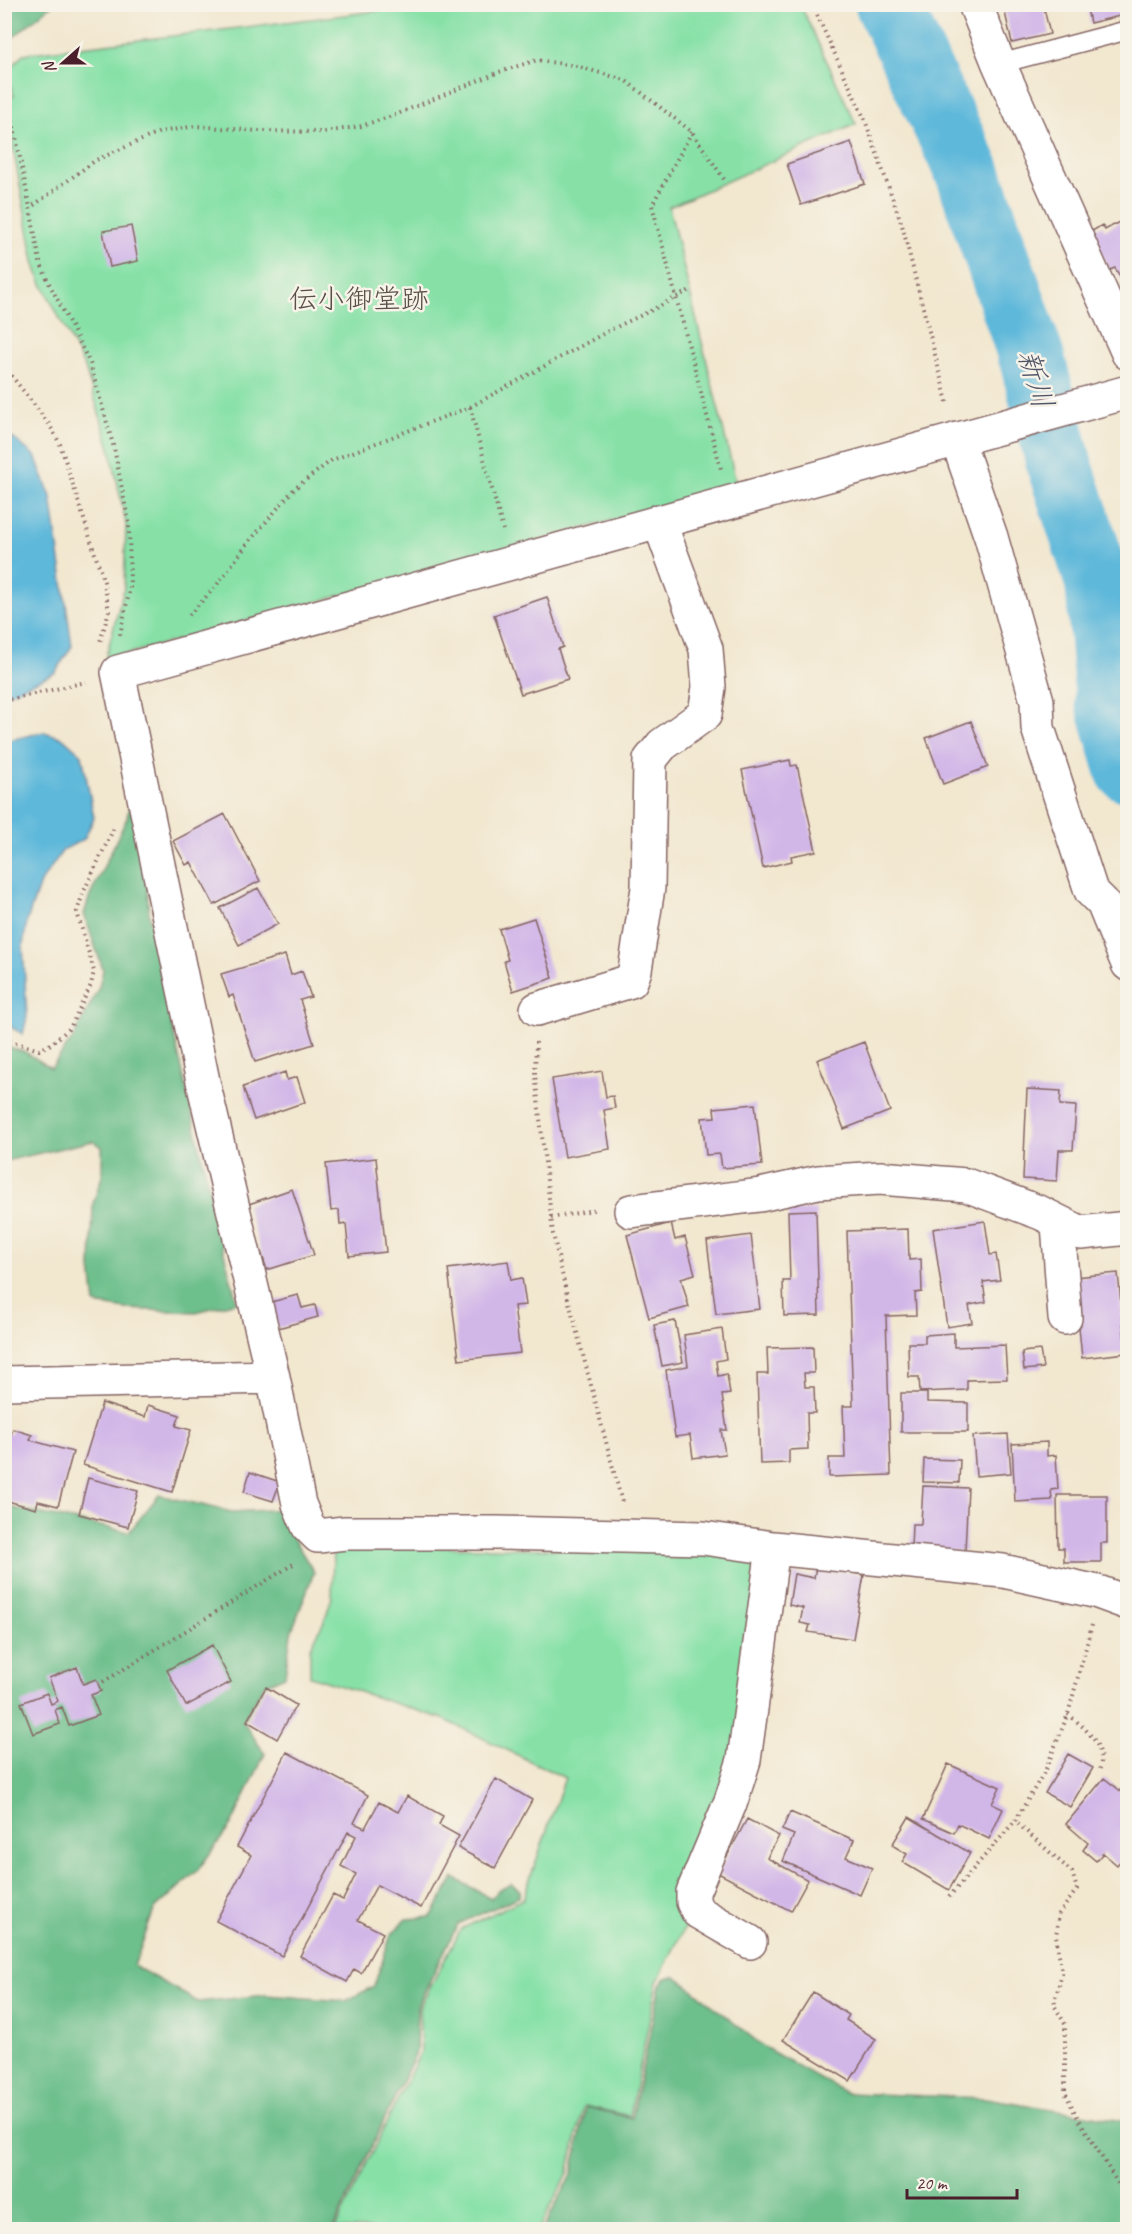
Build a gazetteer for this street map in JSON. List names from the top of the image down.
{
  "water": ["新川"],
  "parks": ["伝小御堂跡"],
  "scale_bar": "20 m",
  "north": "left"
}
